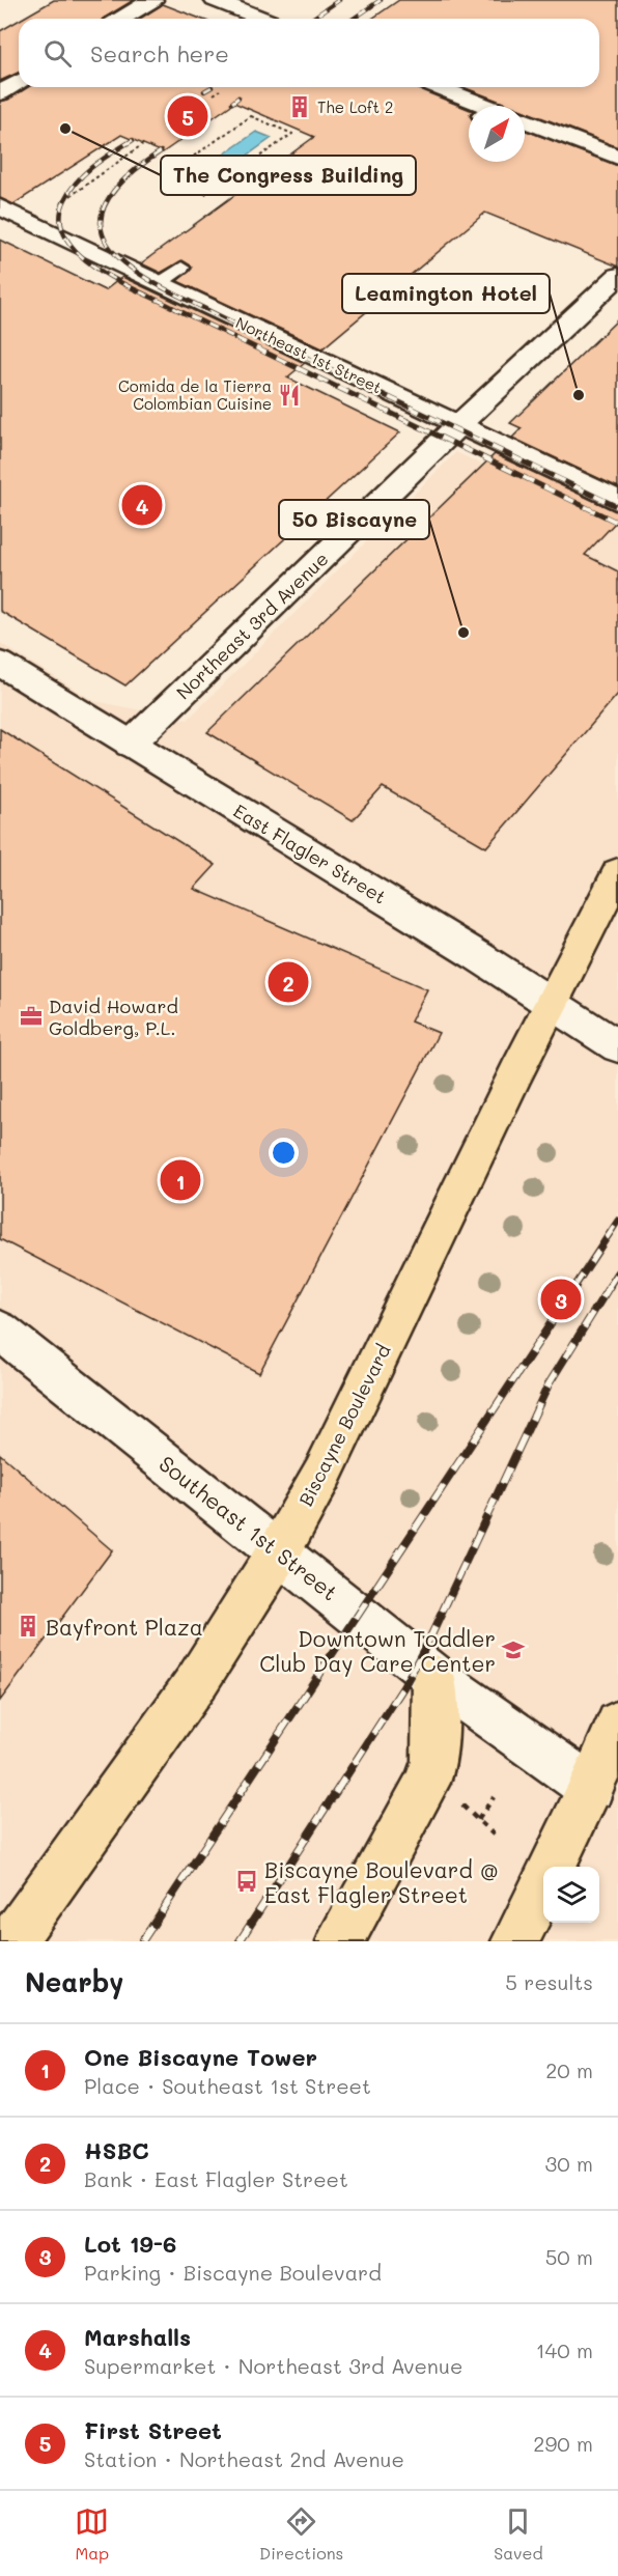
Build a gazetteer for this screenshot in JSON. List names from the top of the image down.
{
  "streets": {
    "main road": [
      "Northeast 1st Street",
      "Northeast 3rd Avenue",
      "East Flagler Street",
      "Biscayne Boulevard",
      "Southeast 1st Street"
    ]
  },
  "crossings": [
    ["Northeast 1st Street", "Northeast 3rd Avenue"],
    ["Northeast 3rd Avenue", "East Flagler Street"],
    ["East Flagler Street", "Biscayne Boulevard"],
    ["Biscayne Boulevard", "Southeast 1st Street"]
  ],
  "places": {
    "building": ["The Loft 2", "Bayfront Plaza"],
    "other": ["The Congress Building", "Leamington Hotel", "50 Biscayne"],
    "restaurant": ["Comida de la Tierra Colombian Cuisine"],
    "office": ["David Howard Goldberg, P.L."],
    "school or university": ["Downtown Toddler Club Day Care Center"],
    "bus stop": ["Biscayne Boulevard @ East Flagler Street"]
  },
  "north": "top right",
  "page": {
    "search": "Search here",
    "pins": [
      "5",
      "4",
      "2",
      "1",
      "3"
    ],
    "heading": ["Nearby", "5 results"],
    "list": [
      {
        "mark": "1",
        "name": "One Biscayne Tower",
        "note": "Place · Southeast 1st Street",
        "value": "20 m"
      },
      {
        "mark": "2",
        "name": "HSBC",
        "note": "Bank · East Flagler Street",
        "value": "30 m"
      },
      {
        "mark": "3",
        "name": "Lot 19-6",
        "note": "Parking · Biscayne Boulevard",
        "value": "50 m"
      },
      {
        "mark": "4",
        "name": "Marshalls",
        "note": "Supermarket · Northeast 3rd Avenue",
        "value": "140 m"
      },
      {
        "mark": "5",
        "name": "First Street",
        "note": "Station · Northeast 2nd Avenue",
        "value": "290 m"
      }
    ],
    "nav": ["Map", "Directions", "Saved"]
  }
}
